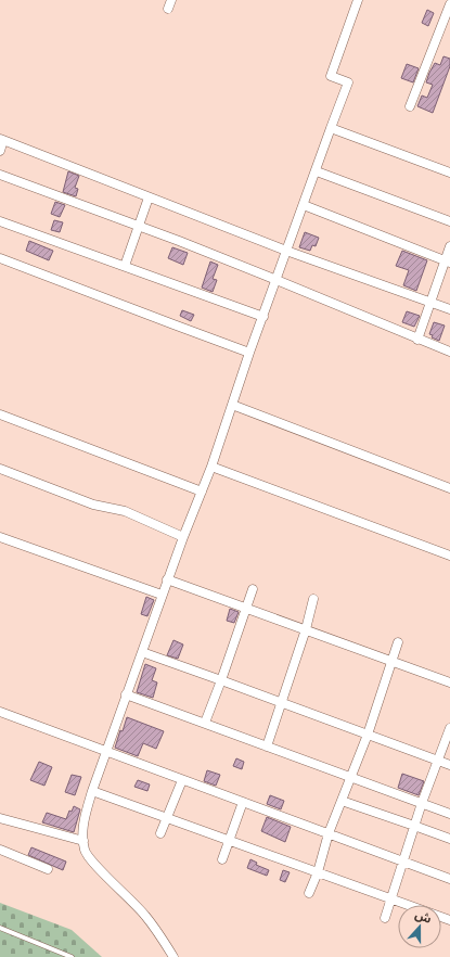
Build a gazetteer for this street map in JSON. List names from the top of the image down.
{
  "north": "top"
}
